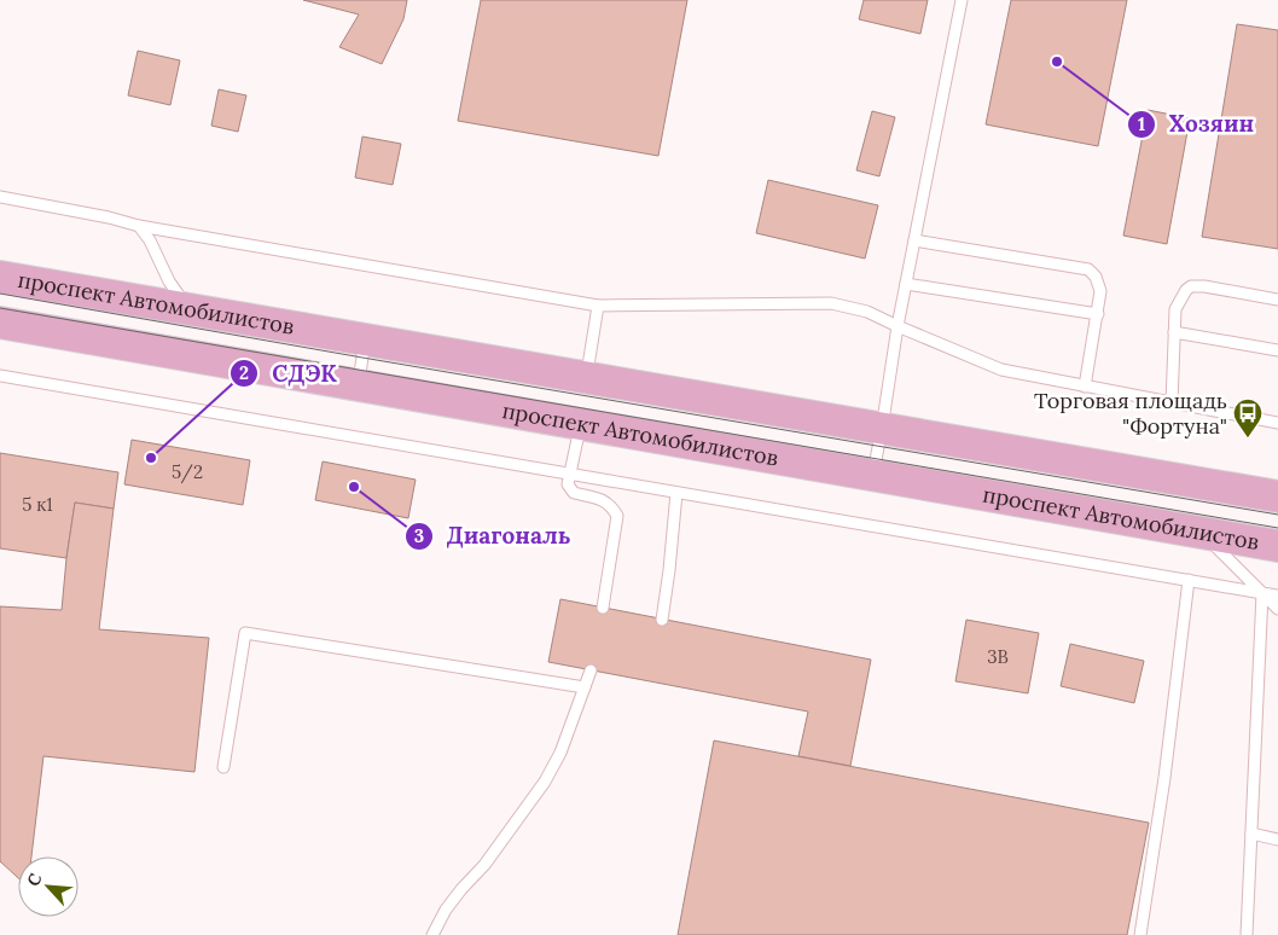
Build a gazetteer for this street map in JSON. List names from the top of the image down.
{
  "streets": {
    "main road": ["проспект Автомобилистов"]
  },
  "places": {
    "other": ["Хозяин", "СДЭК", "Диагональ"],
    "bus stop": ["Торговая площадь \"Фортуна\""]
  },
  "house_numbers": ["5/2", "5 к1", "3В"],
  "north": "top left"
}
